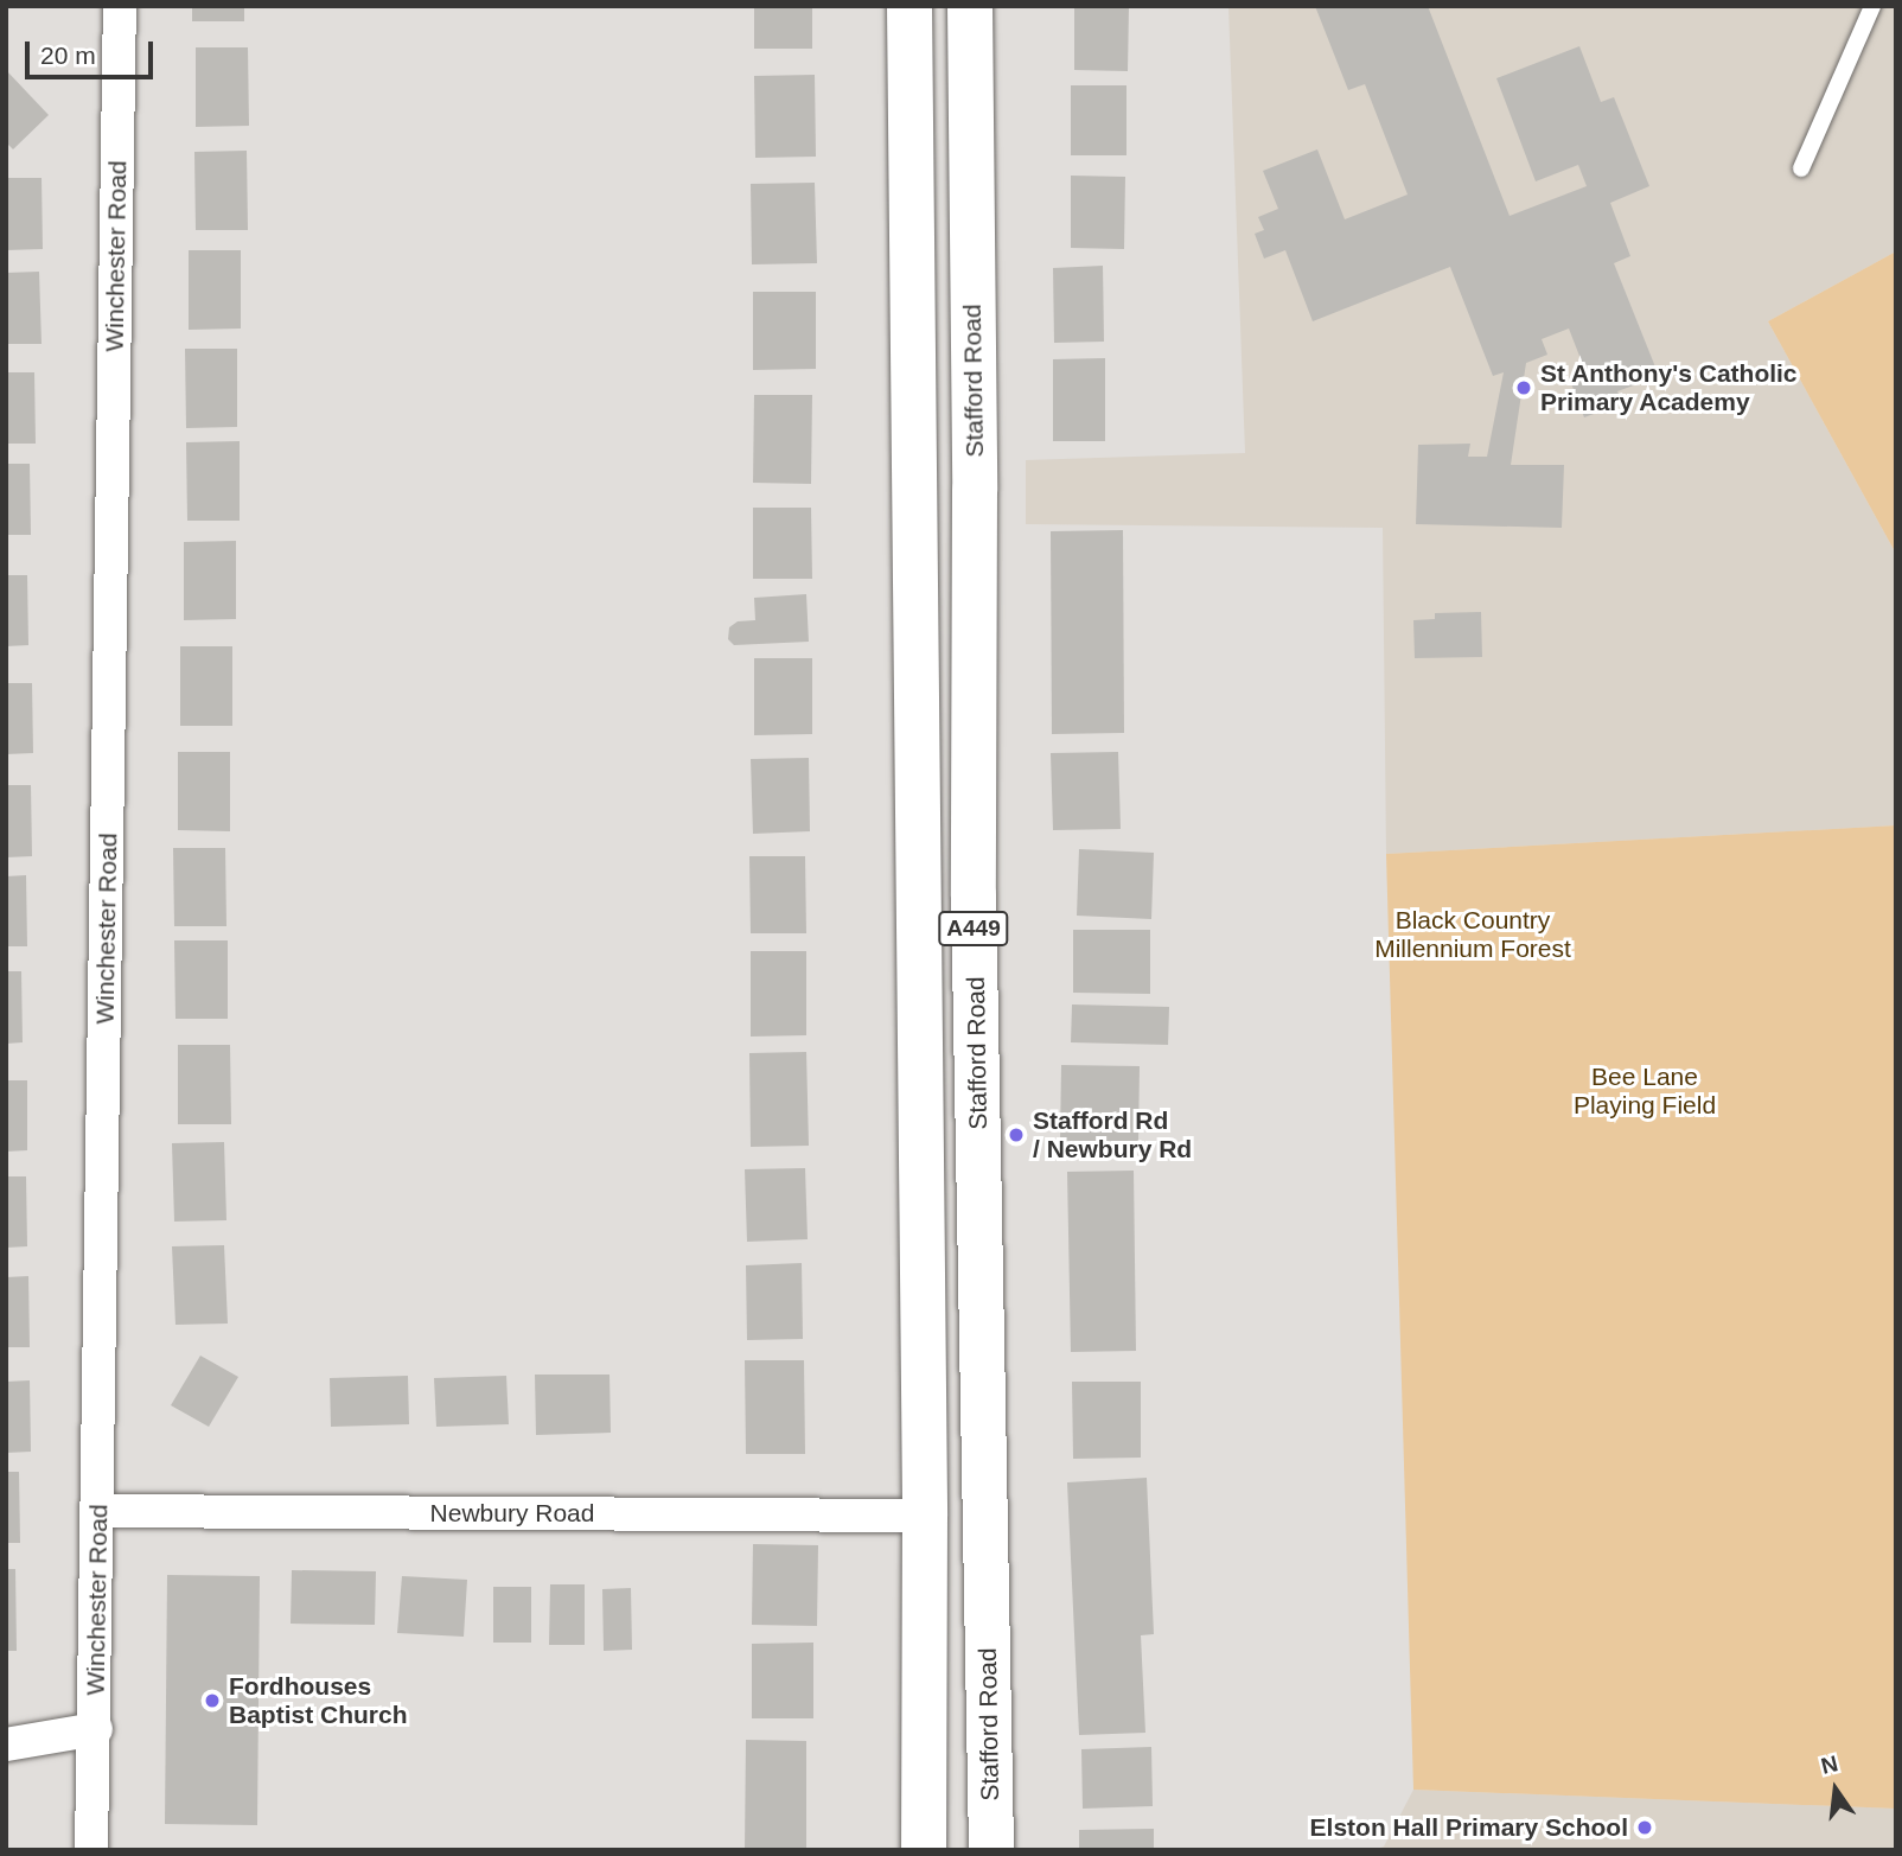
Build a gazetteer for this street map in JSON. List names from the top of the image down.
{
  "streets": {
    "highway": ["Stafford Road", "A449"],
    "street": ["Winchester Road", "Newbury Road"]
  },
  "crossings": [
    ["Winchester Road", "Newbury Road"],
    ["A449", "Newbury Road"]
  ],
  "parks": ["Black Country Millennium Forest", "Bee Lane Playing Field"],
  "places": [
    "St Anthony's Catholic Primary Academy",
    "Stafford Rd / Newbury Rd",
    "Fordhouses Baptist Church",
    "Elston Hall Primary School"
  ],
  "scale_bar": "20 m",
  "north": "top"
}
